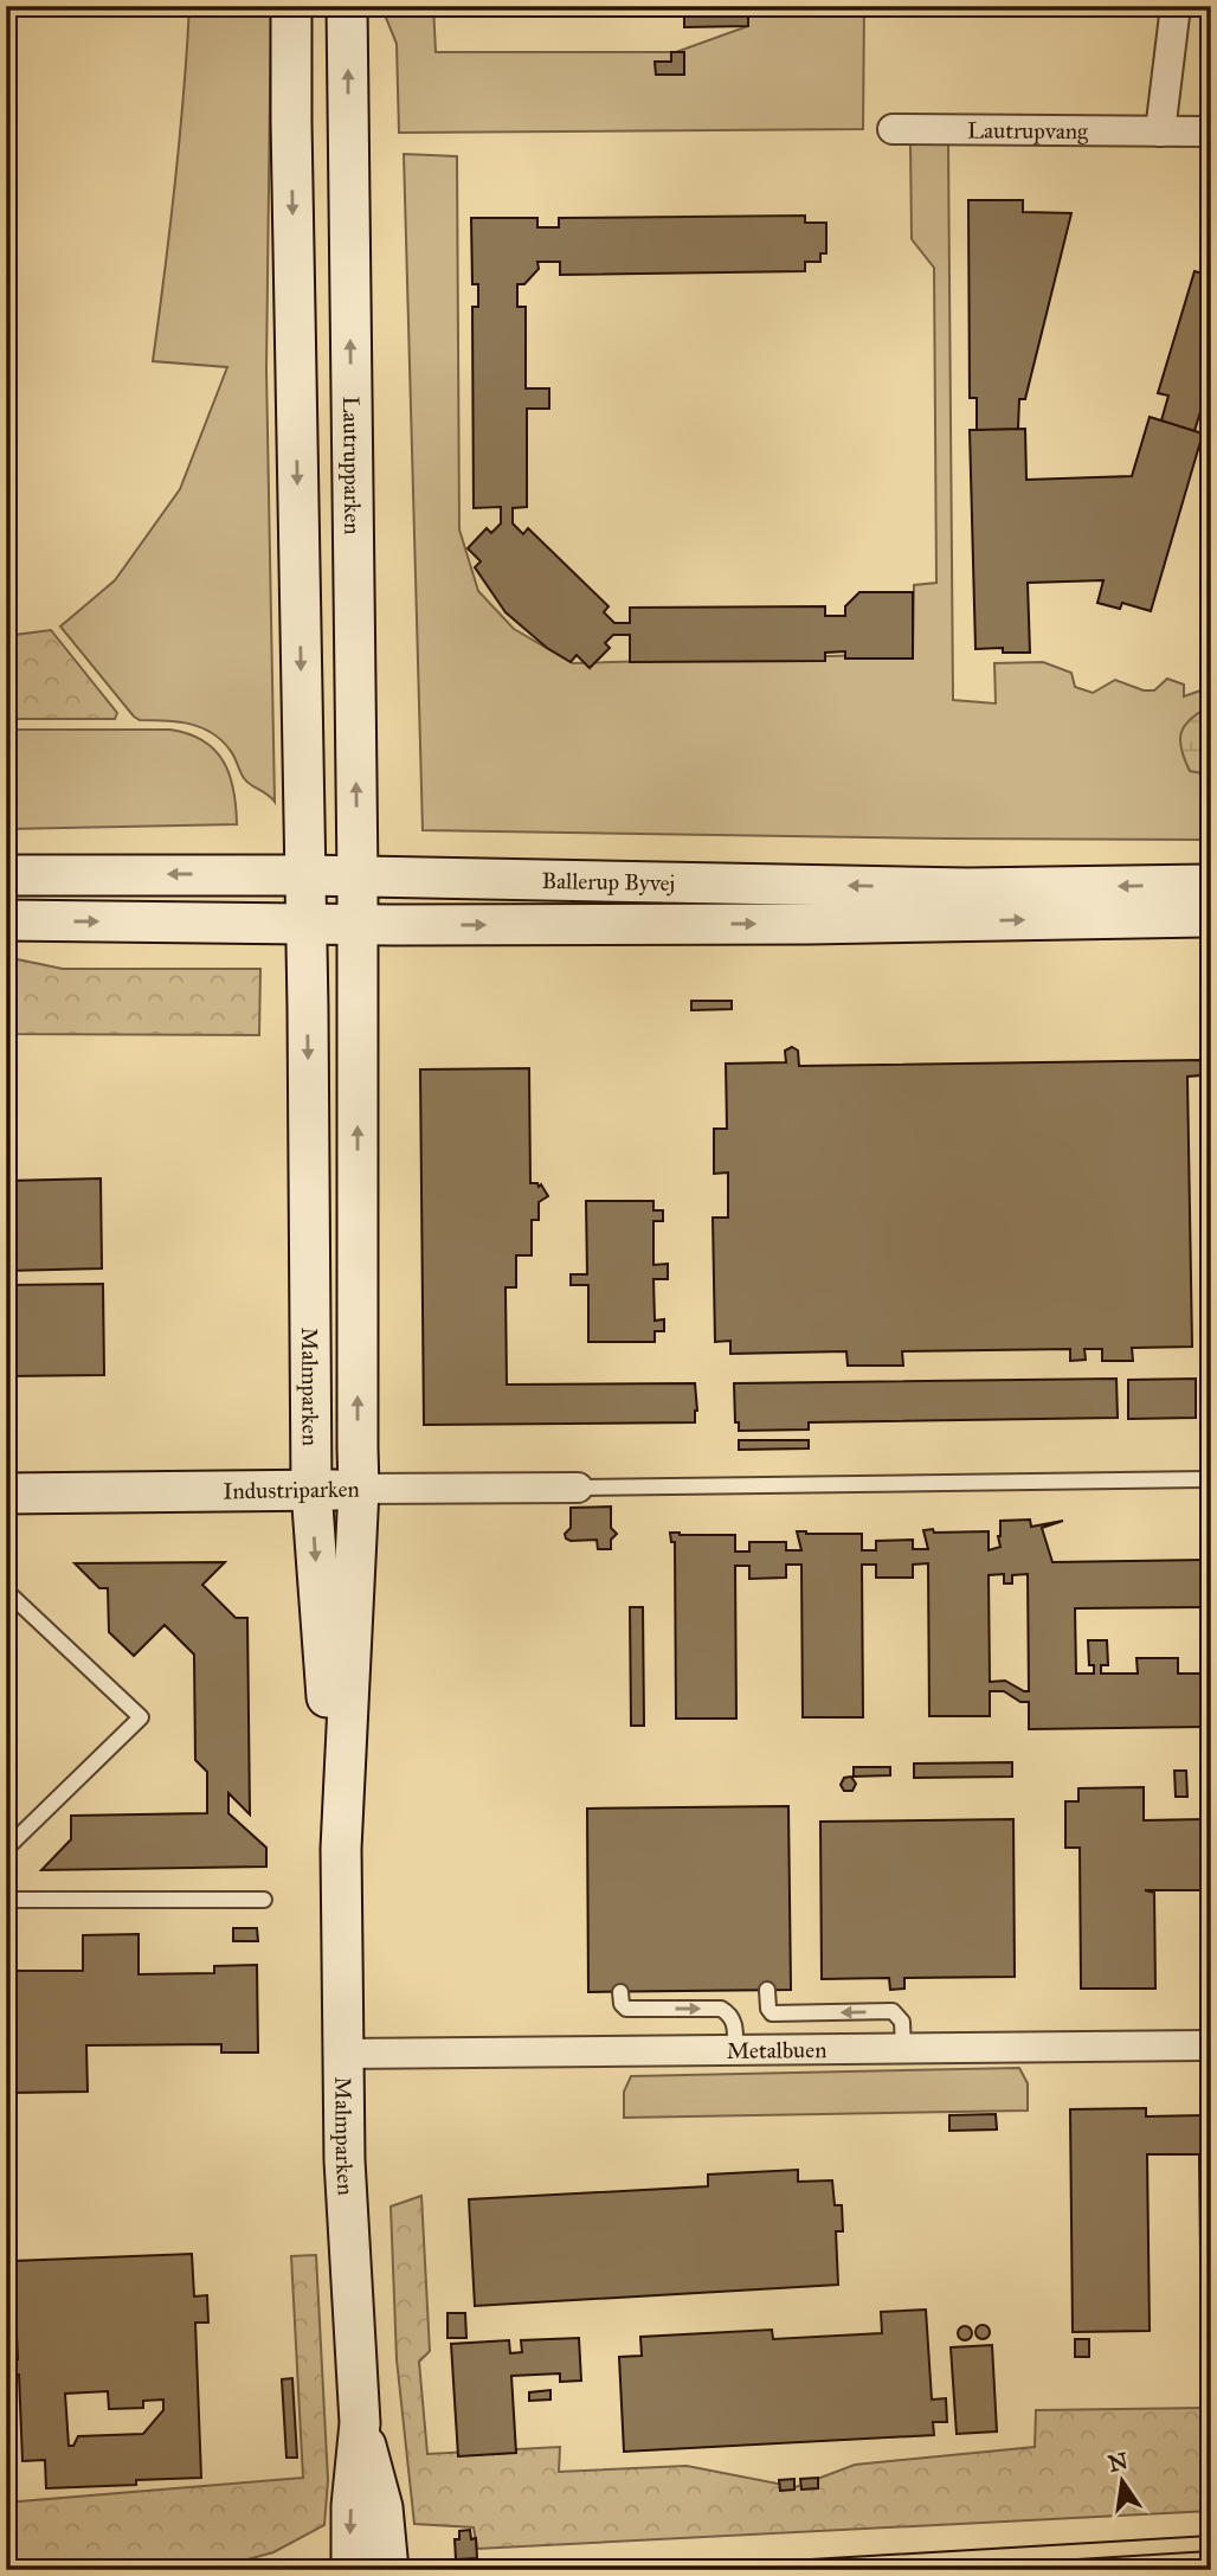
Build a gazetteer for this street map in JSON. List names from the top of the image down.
{
  "streets": {
    "street": [
      "Lautrupvang",
      "Lautrupparken",
      "Ballerup Byvej",
      "Malmparken",
      "Industriparken",
      "Metalbuen"
    ]
  },
  "crossings": [
    ["Lautrupparken", "Ballerup Byvej"],
    ["Lautrupparken", "Malmparken"],
    ["Ballerup Byvej", "Malmparken"],
    ["Malmparken", "Industriparken"],
    ["Malmparken", "Metalbuen"]
  ],
  "north": "top"
}
